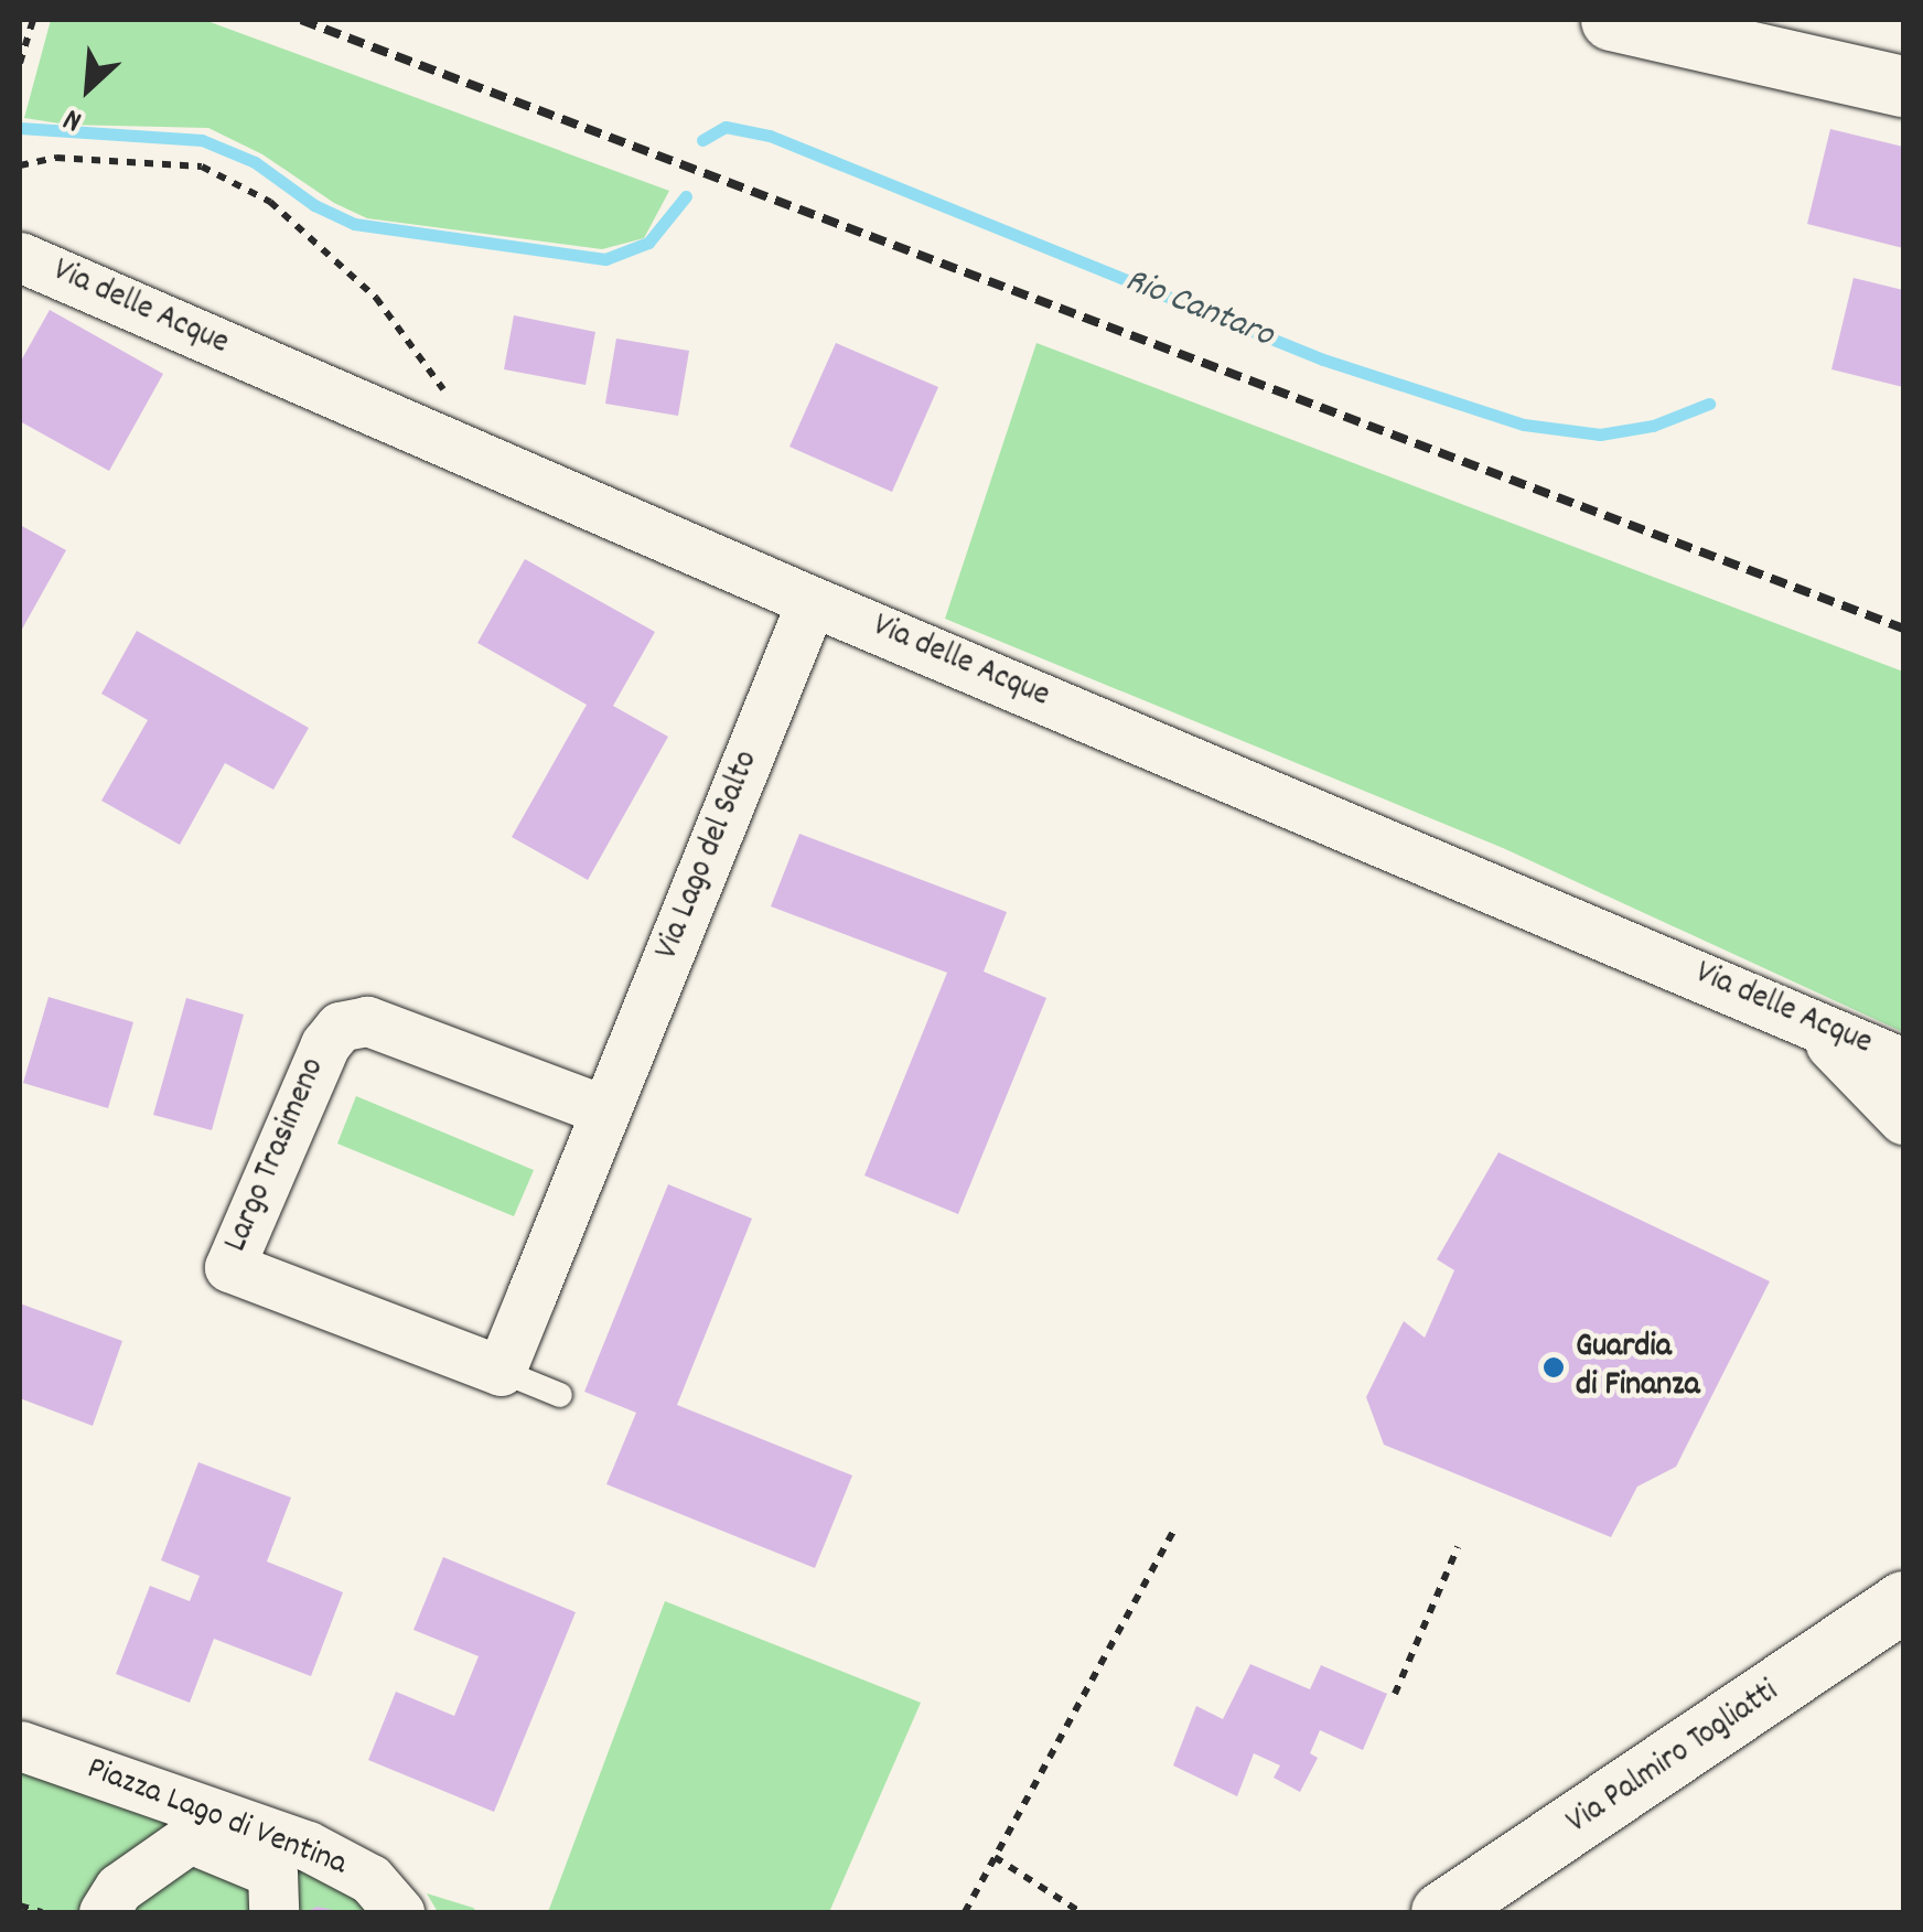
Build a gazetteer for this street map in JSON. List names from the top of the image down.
{
  "streets": {
    "street": [
      "Via delle Acque",
      "Via Lago del Salto",
      "Largo Trasimeno",
      "Via Palmiro Togliatti",
      "Piazza Lago di Ventina"
    ]
  },
  "crossings": [
    ["Via delle Acque", "Via Lago del Salto"],
    ["Via Lago del Salto", "Largo Trasimeno"]
  ],
  "water": ["Rio Cantaro"],
  "places": ["Guardia di Finanza"],
  "north": "bottom left"
}
